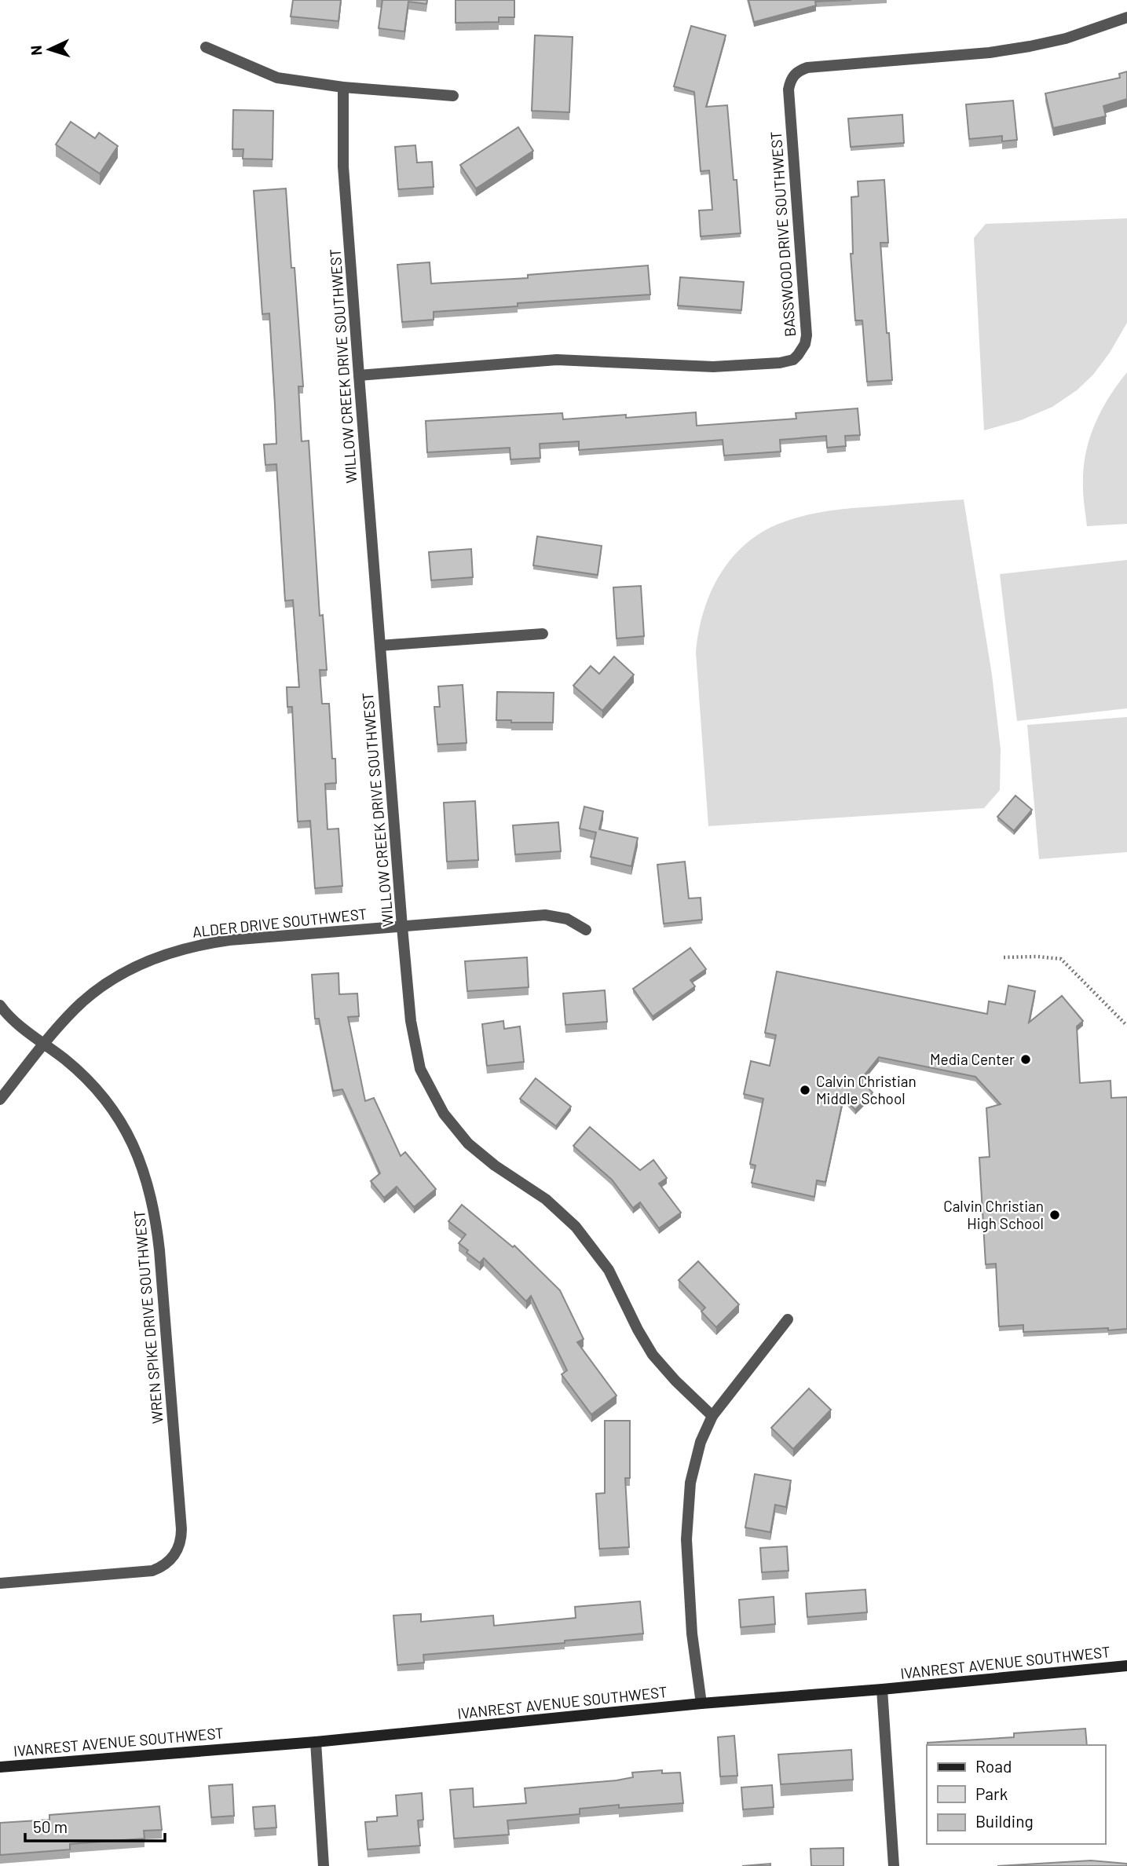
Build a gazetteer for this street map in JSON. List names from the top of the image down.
{
  "streets": {
    "street": [
      "BASSWOOD DRIVE SOUTHWEST",
      "WILLOW CREEK DRIVE SOUTHWEST",
      "ALDER DRIVE SOUTHWEST",
      "WREN SPIKE DRIVE SOUTHWEST",
      "IVANREST AVENUE SOUTHWEST"
    ]
  },
  "crossings": [
    ["BASSWOOD DRIVE SOUTHWEST", "WILLOW CREEK DRIVE SOUTHWEST"],
    ["WILLOW CREEK DRIVE SOUTHWEST", "ALDER DRIVE SOUTHWEST"],
    ["ALDER DRIVE SOUTHWEST", "WREN SPIKE DRIVE SOUTHWEST"]
  ],
  "places": ["Media Center", "Calvin Christian Middle School", "Calvin Christian High School"],
  "legend": ["Road", "Park", "Building"],
  "scale_bar": "50 m",
  "north": "left"
}
